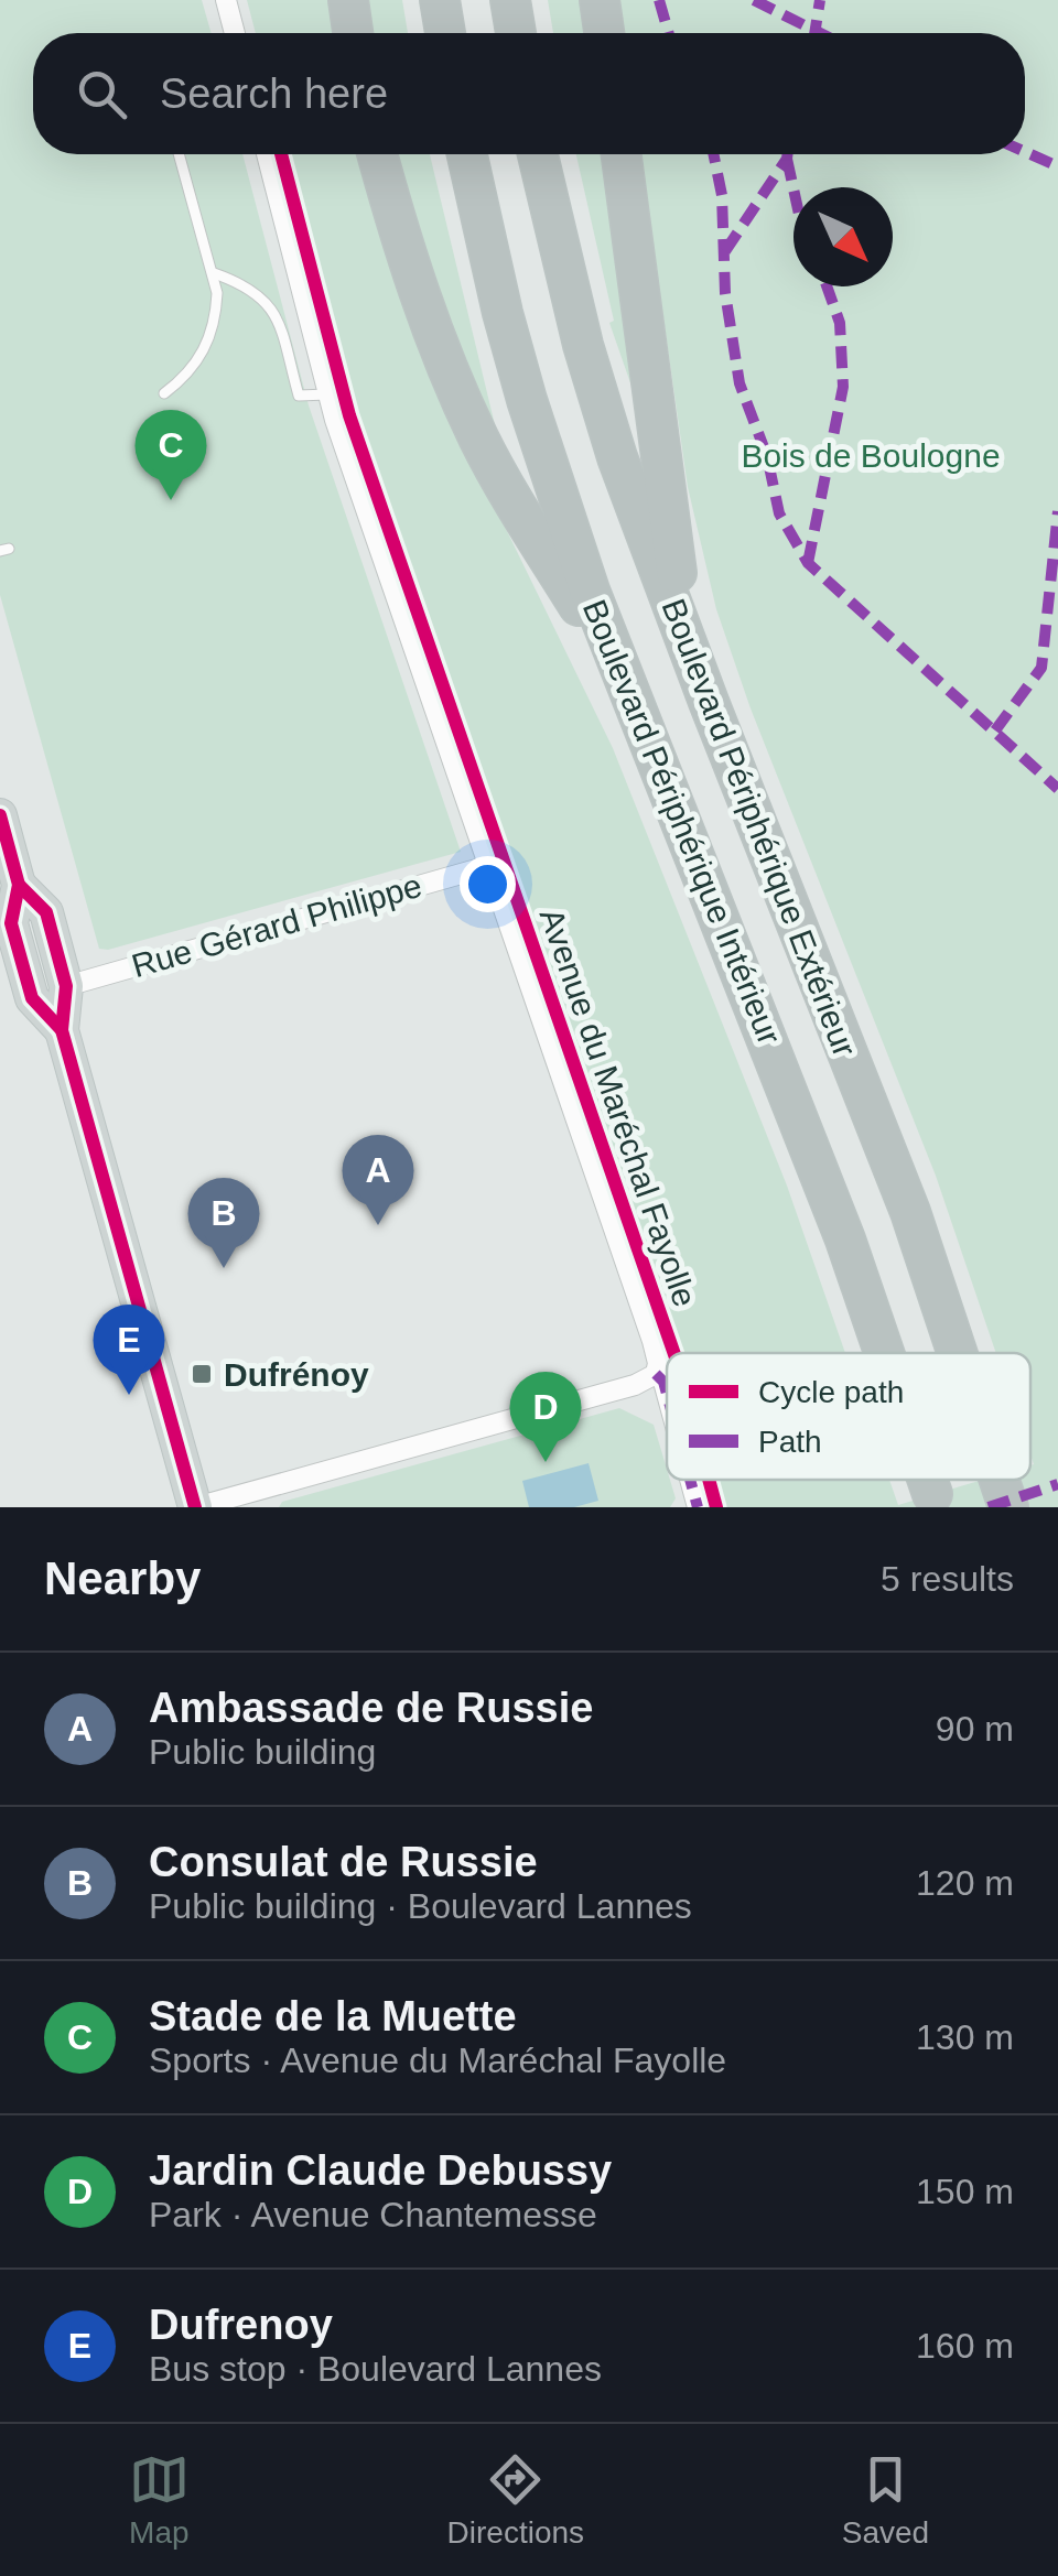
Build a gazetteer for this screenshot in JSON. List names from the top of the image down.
{
  "streets": {
    "highway": ["Boulevard Périphérique Intérieur", "Boulevard Périphérique Extérieur"],
    "street": ["Rue Gérard Philippe", "Avenue du Maréchal Fayolle"]
  },
  "crossings": [
    ["Rue Gérard Philippe", "Avenue du Maréchal Fayolle"]
  ],
  "parks": ["Bois de Boulogne"],
  "places": {
    "transit": ["Dufrénoy"]
  },
  "legend": ["Cycle path", "Path"],
  "north": "bottom right",
  "page": {
    "search": "Search here",
    "pins": [
      "C",
      "A",
      "B",
      "E",
      "D"
    ],
    "heading": ["Nearby", "5 results"],
    "list": [
      {
        "mark": "A",
        "name": "Ambassade de Russie",
        "note": "Public building",
        "value": "90 m"
      },
      {
        "mark": "B",
        "name": "Consulat de Russie",
        "note": "Public building · Boulevard Lannes",
        "value": "120 m"
      },
      {
        "mark": "C",
        "name": "Stade de la Muette",
        "note": "Sports · Avenue du Maréchal Fayolle",
        "value": "130 m"
      },
      {
        "mark": "D",
        "name": "Jardin Claude Debussy",
        "note": "Park · Avenue Chantemesse",
        "value": "150 m"
      },
      {
        "mark": "E",
        "name": "Dufrenoy",
        "note": "Bus stop · Boulevard Lannes",
        "value": "160 m"
      }
    ],
    "nav": ["Map", "Directions", "Saved"]
  }
}
